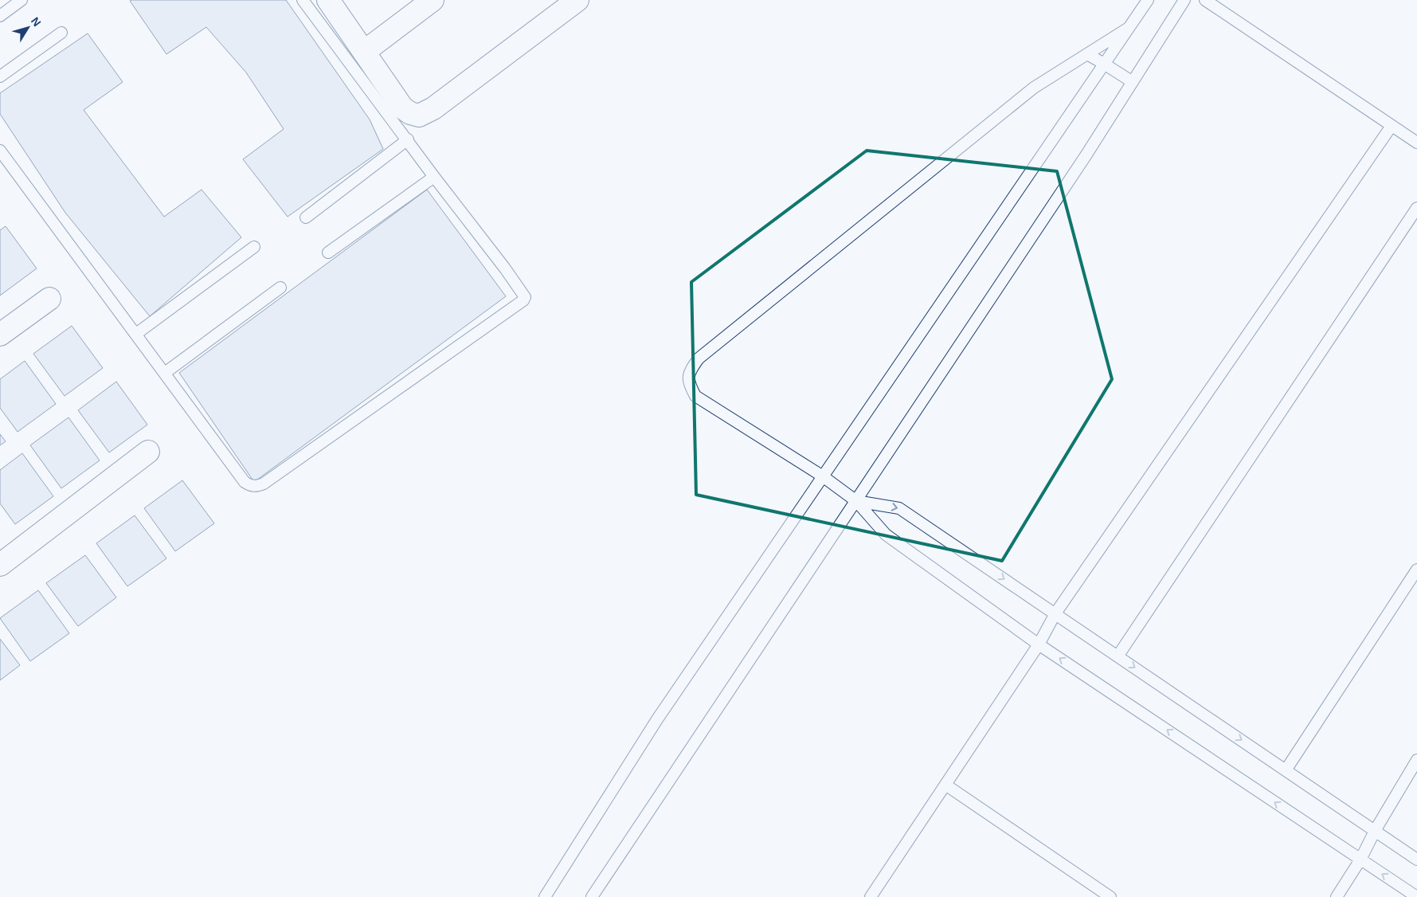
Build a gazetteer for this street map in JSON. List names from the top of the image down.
{
  "north": "top right"
}
